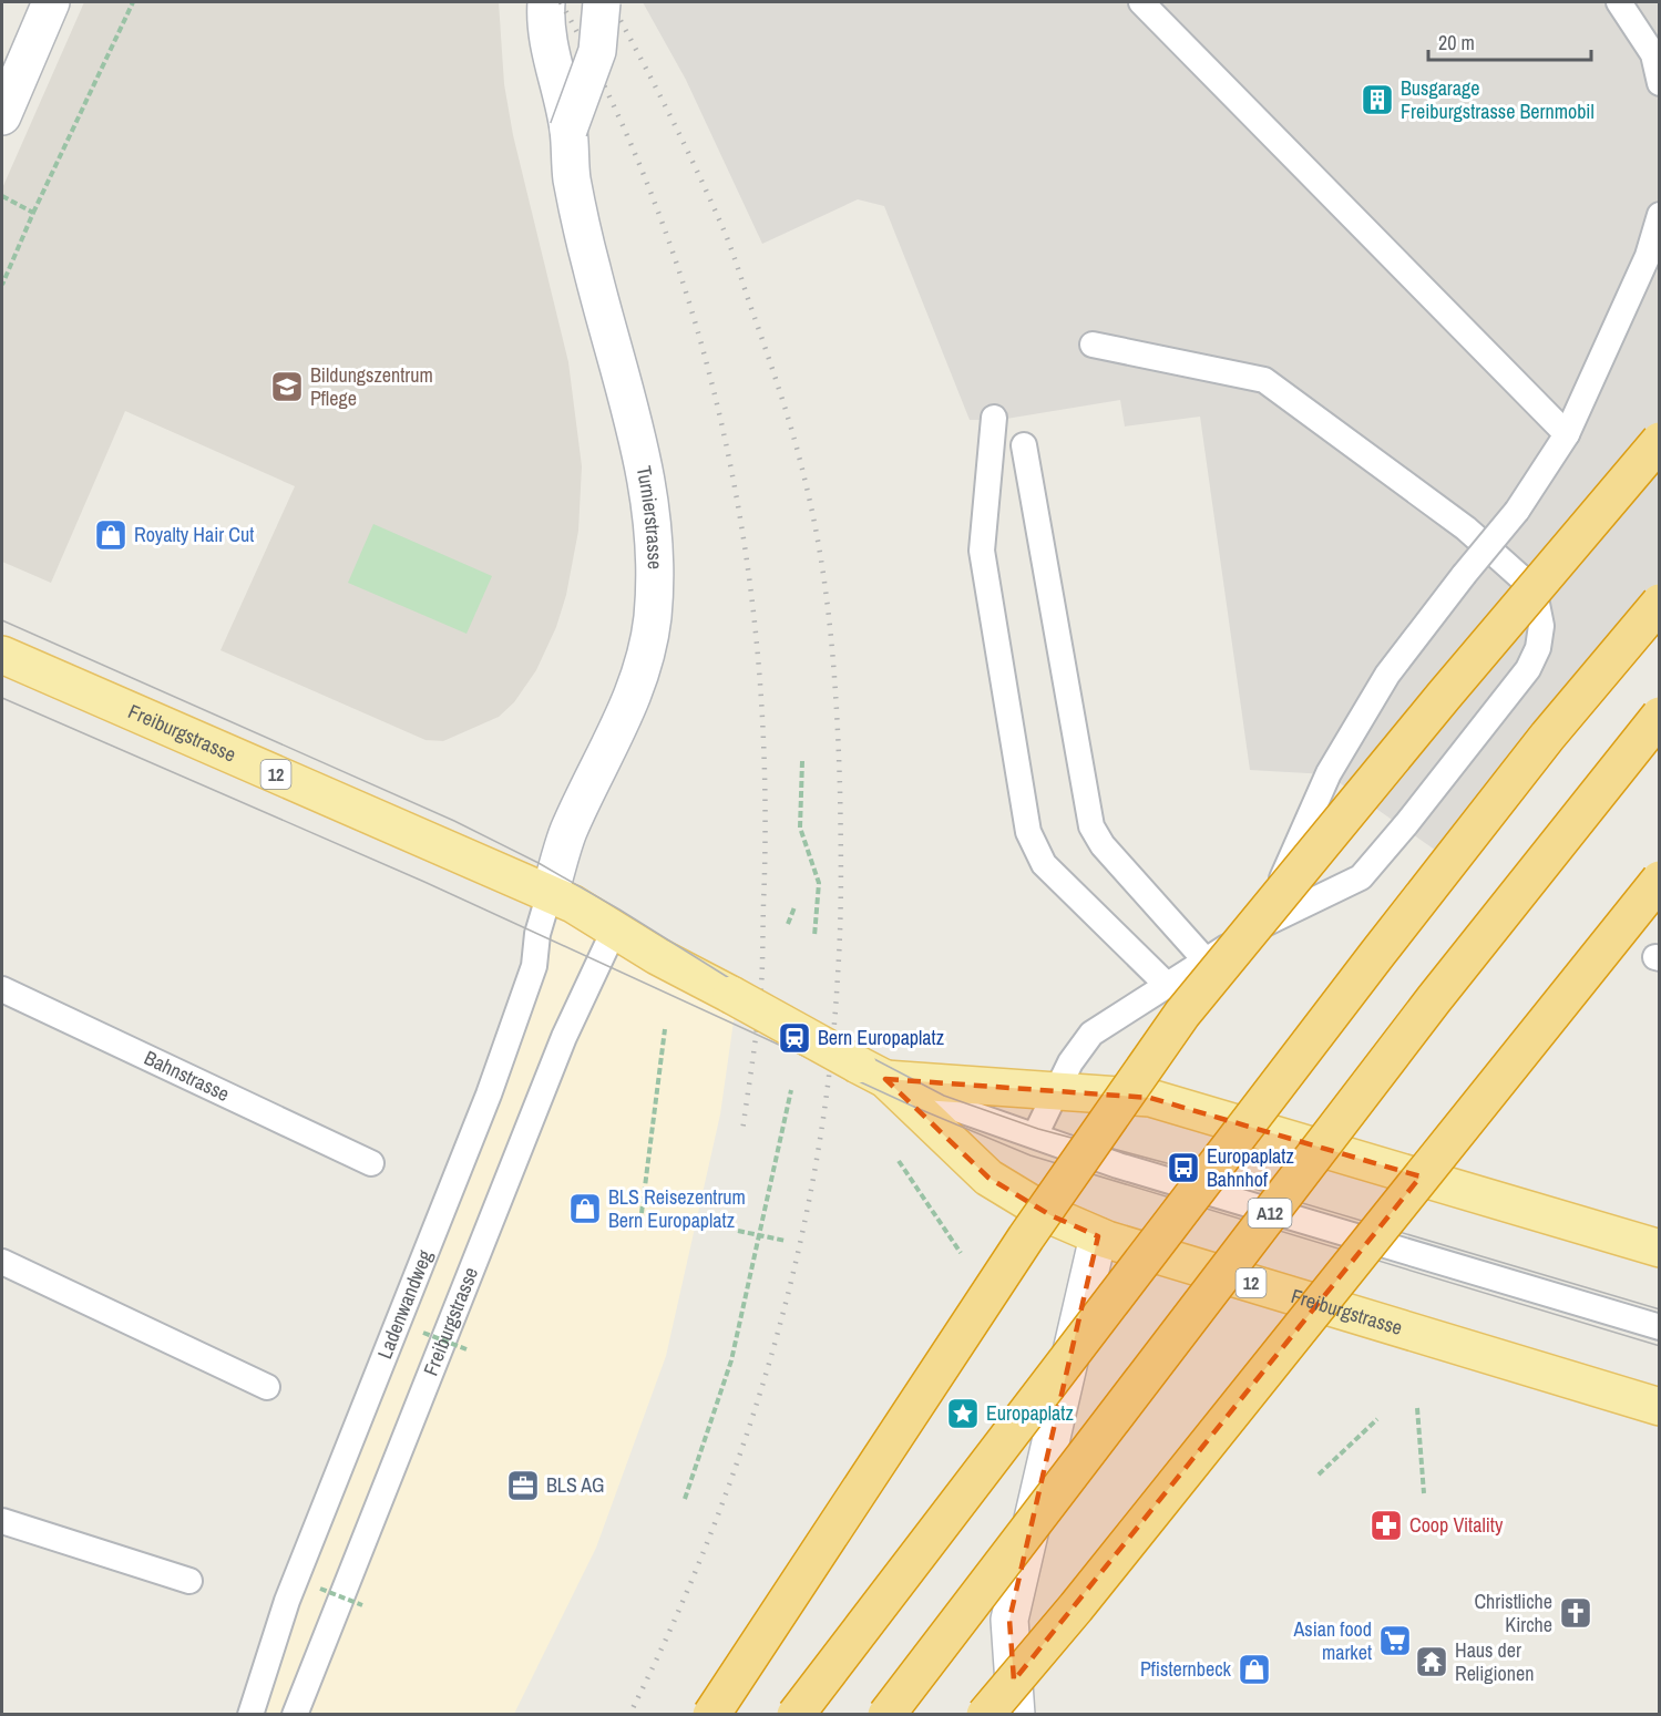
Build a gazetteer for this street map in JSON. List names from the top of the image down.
{
  "streets": {
    "highway": ["A12"],
    "main road": ["Turnierstrasse", "Freiburgstrasse", "12"],
    "lane": ["Bahnstrasse", "Ladenwandweg"]
  },
  "crossings": [
    ["Turnierstrasse", "Freiburgstrasse"],
    ["Turnierstrasse", "Ladenwandweg"],
    ["Freiburgstrasse", "Ladenwandweg"]
  ],
  "places": {
    "building": ["Busgarage Freiburgstrasse Bernmobil"],
    "school or university": ["Bildungszentrum Pflege"],
    "shop": ["Royalty Hair Cut", "BLS Reisezentrum Bern Europaplatz", "Pfisternbeck"],
    "station": ["Bern Europaplatz"],
    "bus stop": ["Europaplatz Bahnhof"],
    "place": ["Europaplatz"],
    "office": ["BLS AG"],
    "pharmacy": ["Coop Vitality"],
    "church": ["Christliche Kirche"],
    "supermarket": ["Asian food market"],
    "temple": ["Haus der Religionen"]
  },
  "scale_bar": "20 m"
}
